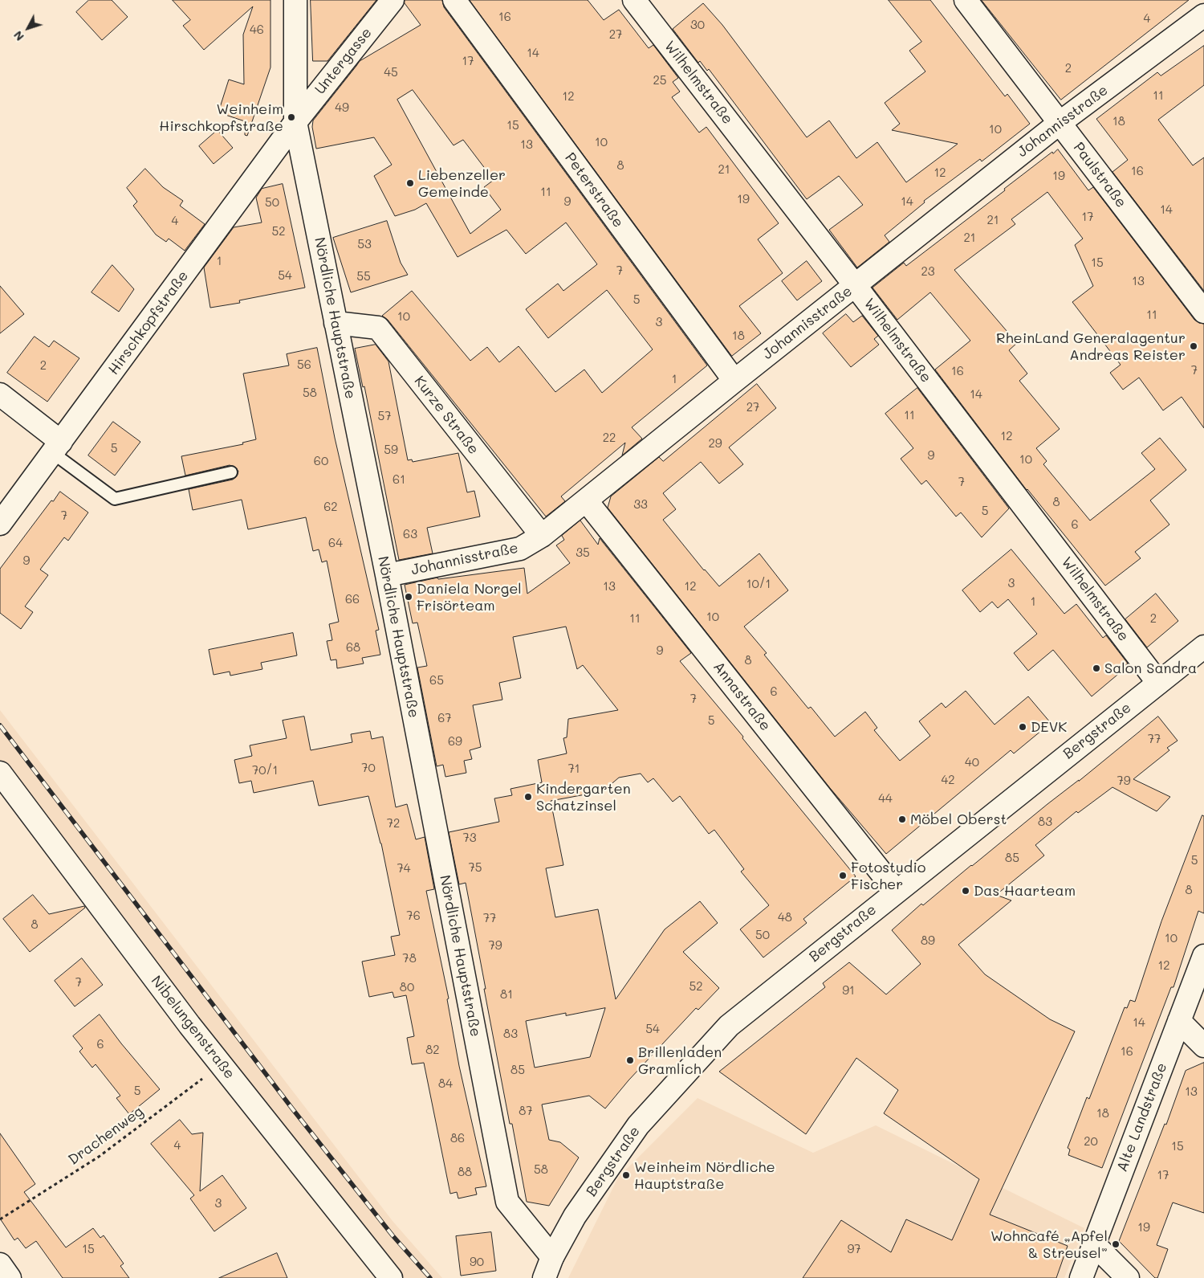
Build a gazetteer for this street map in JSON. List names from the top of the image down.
{
  "streets": {
    "street": [
      "Untergasse",
      "Wilhelmstraße",
      "Johannisstraße",
      "Paulstraße",
      "Peterstraße",
      "Nördliche Hauptstraße",
      "Hirschkopfstraße",
      "Kurze Straße",
      "Annastraße",
      "Bergstraße",
      "Nibelungenstraße",
      "Alte Landstraße"
    ],
    "path": ["Drachenweg"]
  },
  "crossings": [
    ["Untergasse", "Nördliche Hauptstraße"],
    ["Untergasse", "Hirschkopfstraße"],
    ["Wilhelmstraße", "Johannisstraße"],
    ["Wilhelmstraße", "Bergstraße"],
    ["Johannisstraße", "Paulstraße"],
    ["Johannisstraße", "Peterstraße"],
    ["Johannisstraße", "Nördliche Hauptstraße"],
    ["Johannisstraße", "Kurze Straße"],
    ["Johannisstraße", "Annastraße"],
    ["Nördliche Hauptstraße", "Hirschkopfstraße"],
    ["Nördliche Hauptstraße", "Kurze Straße"],
    ["Nördliche Hauptstraße", "Bergstraße"],
    ["Annastraße", "Bergstraße"],
    ["Nibelungenstraße", "Drachenweg"]
  ],
  "places": [
    "Weinheim Hirschkopfstraße",
    "Liebenzeller Gemeinde",
    "RheinLand Generalagentur Andreas Reister",
    "Daniela Norgel Frisörteam",
    "Salon Sandra",
    "DEVK",
    "Kindergarten Schatzinsel",
    "Möbel Oberst",
    "Fotostudio Fischer",
    "Das Haarteam",
    "Brillenladen Gramlich",
    "Weinheim Nördliche Hauptstraße",
    "Wohncafé „Apfel & Streusel”"
  ],
  "house_numbers": [
    "16",
    "4",
    "30",
    "46",
    "27",
    "14",
    "17",
    "2",
    "45",
    "25",
    "11",
    "12",
    "49",
    "18",
    "15",
    "10",
    "10",
    "13",
    "8",
    "21",
    "16",
    "12",
    "19",
    "11",
    "19",
    "9",
    "14",
    "50",
    "14",
    "17",
    "21",
    "4",
    "52",
    "21",
    "53",
    "1",
    "15",
    "7",
    "23",
    "54",
    "55",
    "13",
    "5",
    "11",
    "10",
    "3",
    "18",
    "56",
    "2",
    "7",
    "16",
    "1",
    "58",
    "14",
    "27",
    "11",
    "57",
    "12",
    "22",
    "29",
    "5",
    "59",
    "9",
    "10",
    "60",
    "61",
    "7",
    "8",
    "33",
    "62",
    "5",
    "7",
    "6",
    "63",
    "64",
    "35",
    "9",
    "3",
    "10/1",
    "13",
    "12",
    "66",
    "1",
    "10",
    "11",
    "2",
    "68",
    "9",
    "8",
    "65",
    "6",
    "7",
    "67",
    "5",
    "77",
    "69",
    "40",
    "70",
    "71",
    "70/1",
    "42",
    "79",
    "44",
    "83",
    "72",
    "73",
    "85",
    "5",
    "75",
    "74",
    "8",
    "76",
    "48",
    "77",
    "8",
    "50",
    "10",
    "89",
    "79",
    "78",
    "12",
    "7",
    "52",
    "80",
    "91",
    "81",
    "14",
    "54",
    "83",
    "6",
    "82",
    "16",
    "85",
    "84",
    "5",
    "13",
    "87",
    "18",
    "86",
    "20",
    "4",
    "15",
    "58",
    "88",
    "17",
    "3",
    "19",
    "15",
    "97",
    "90"
  ],
  "north": "bottom left"
}
